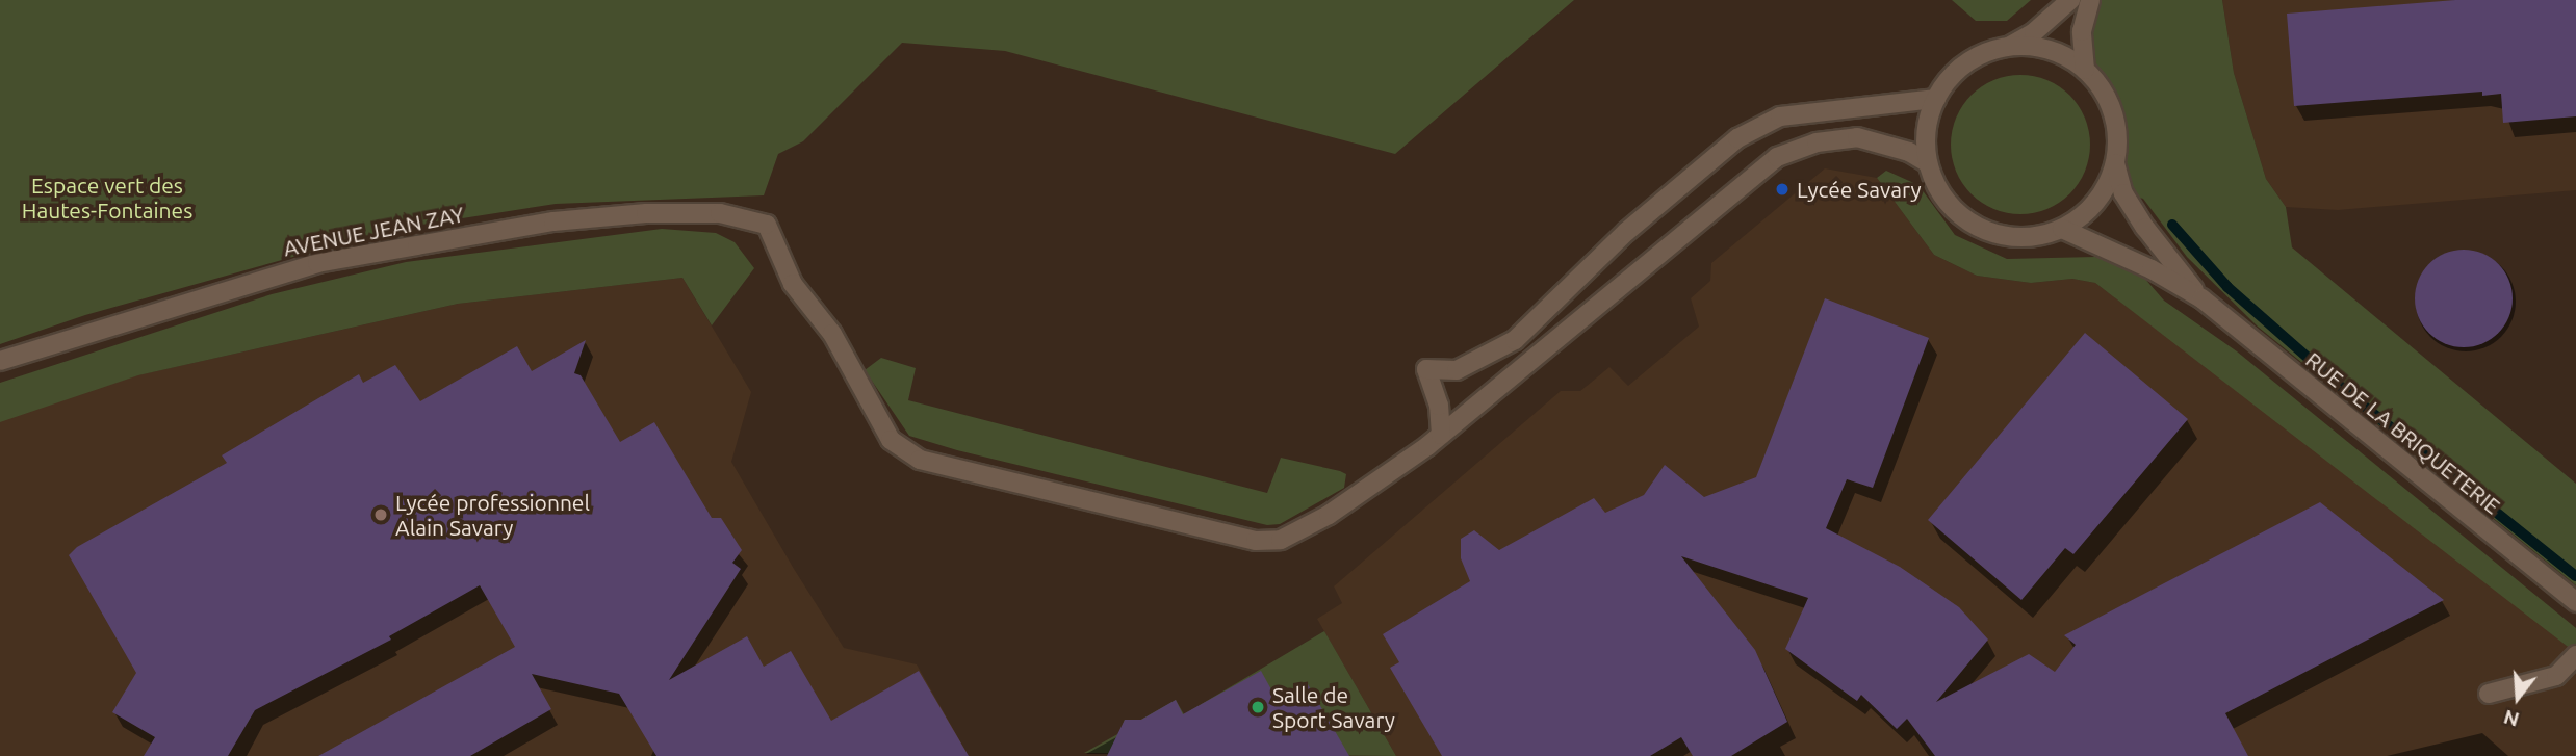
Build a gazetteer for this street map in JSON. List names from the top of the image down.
{
  "streets": {
    "street": ["AVENUE JEAN ZAY", "RUE DE LA BRIQUETERIE"]
  },
  "parks": ["Espace vert des Hautes-Fontaines"],
  "places": ["Lycée Savary", "Lycée professionnel Alain Savary", "Salle de Sport Savary"],
  "north": "bottom"
}
